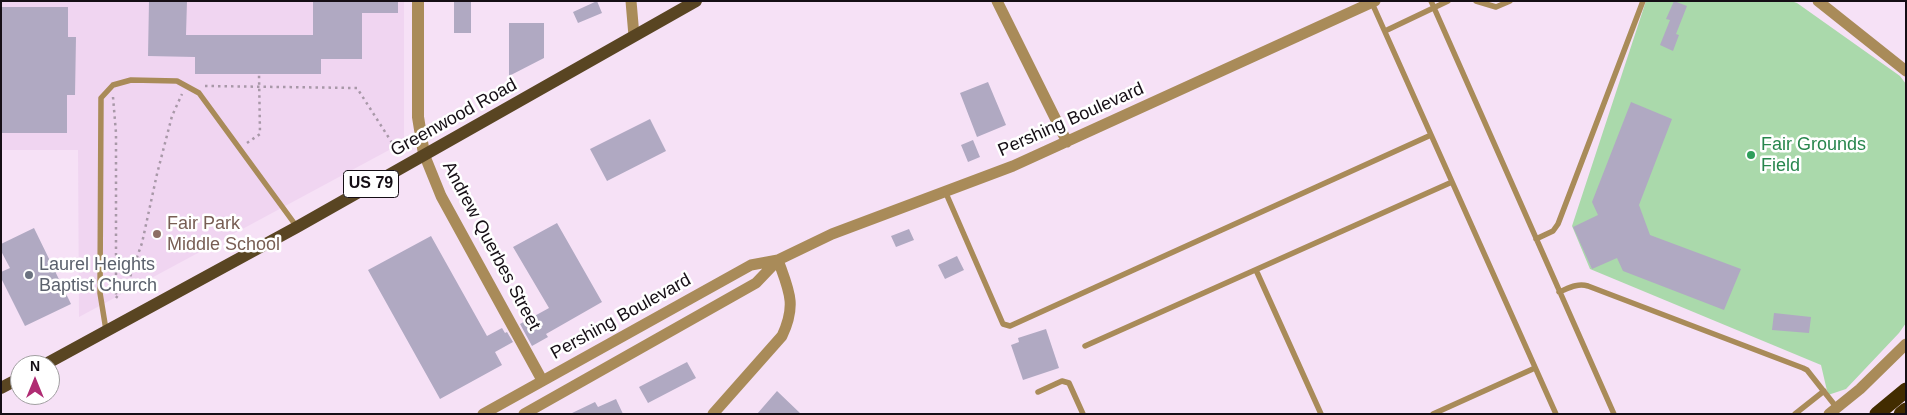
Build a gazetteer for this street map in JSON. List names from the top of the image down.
{
  "streets": {
    "main road": ["Greenwood Road", "US 79"],
    "street": ["Pershing Boulevard", "Andrew Querbes Street"]
  },
  "crossings": [
    ["Greenwood Road", "Andrew Querbes Street"],
    ["Pershing Boulevard", "Andrew Querbes Street"]
  ],
  "places": ["Fair Grounds Field", "Fair Park Middle School", "Laurel Heights Baptist Church"],
  "north": "top"
}
